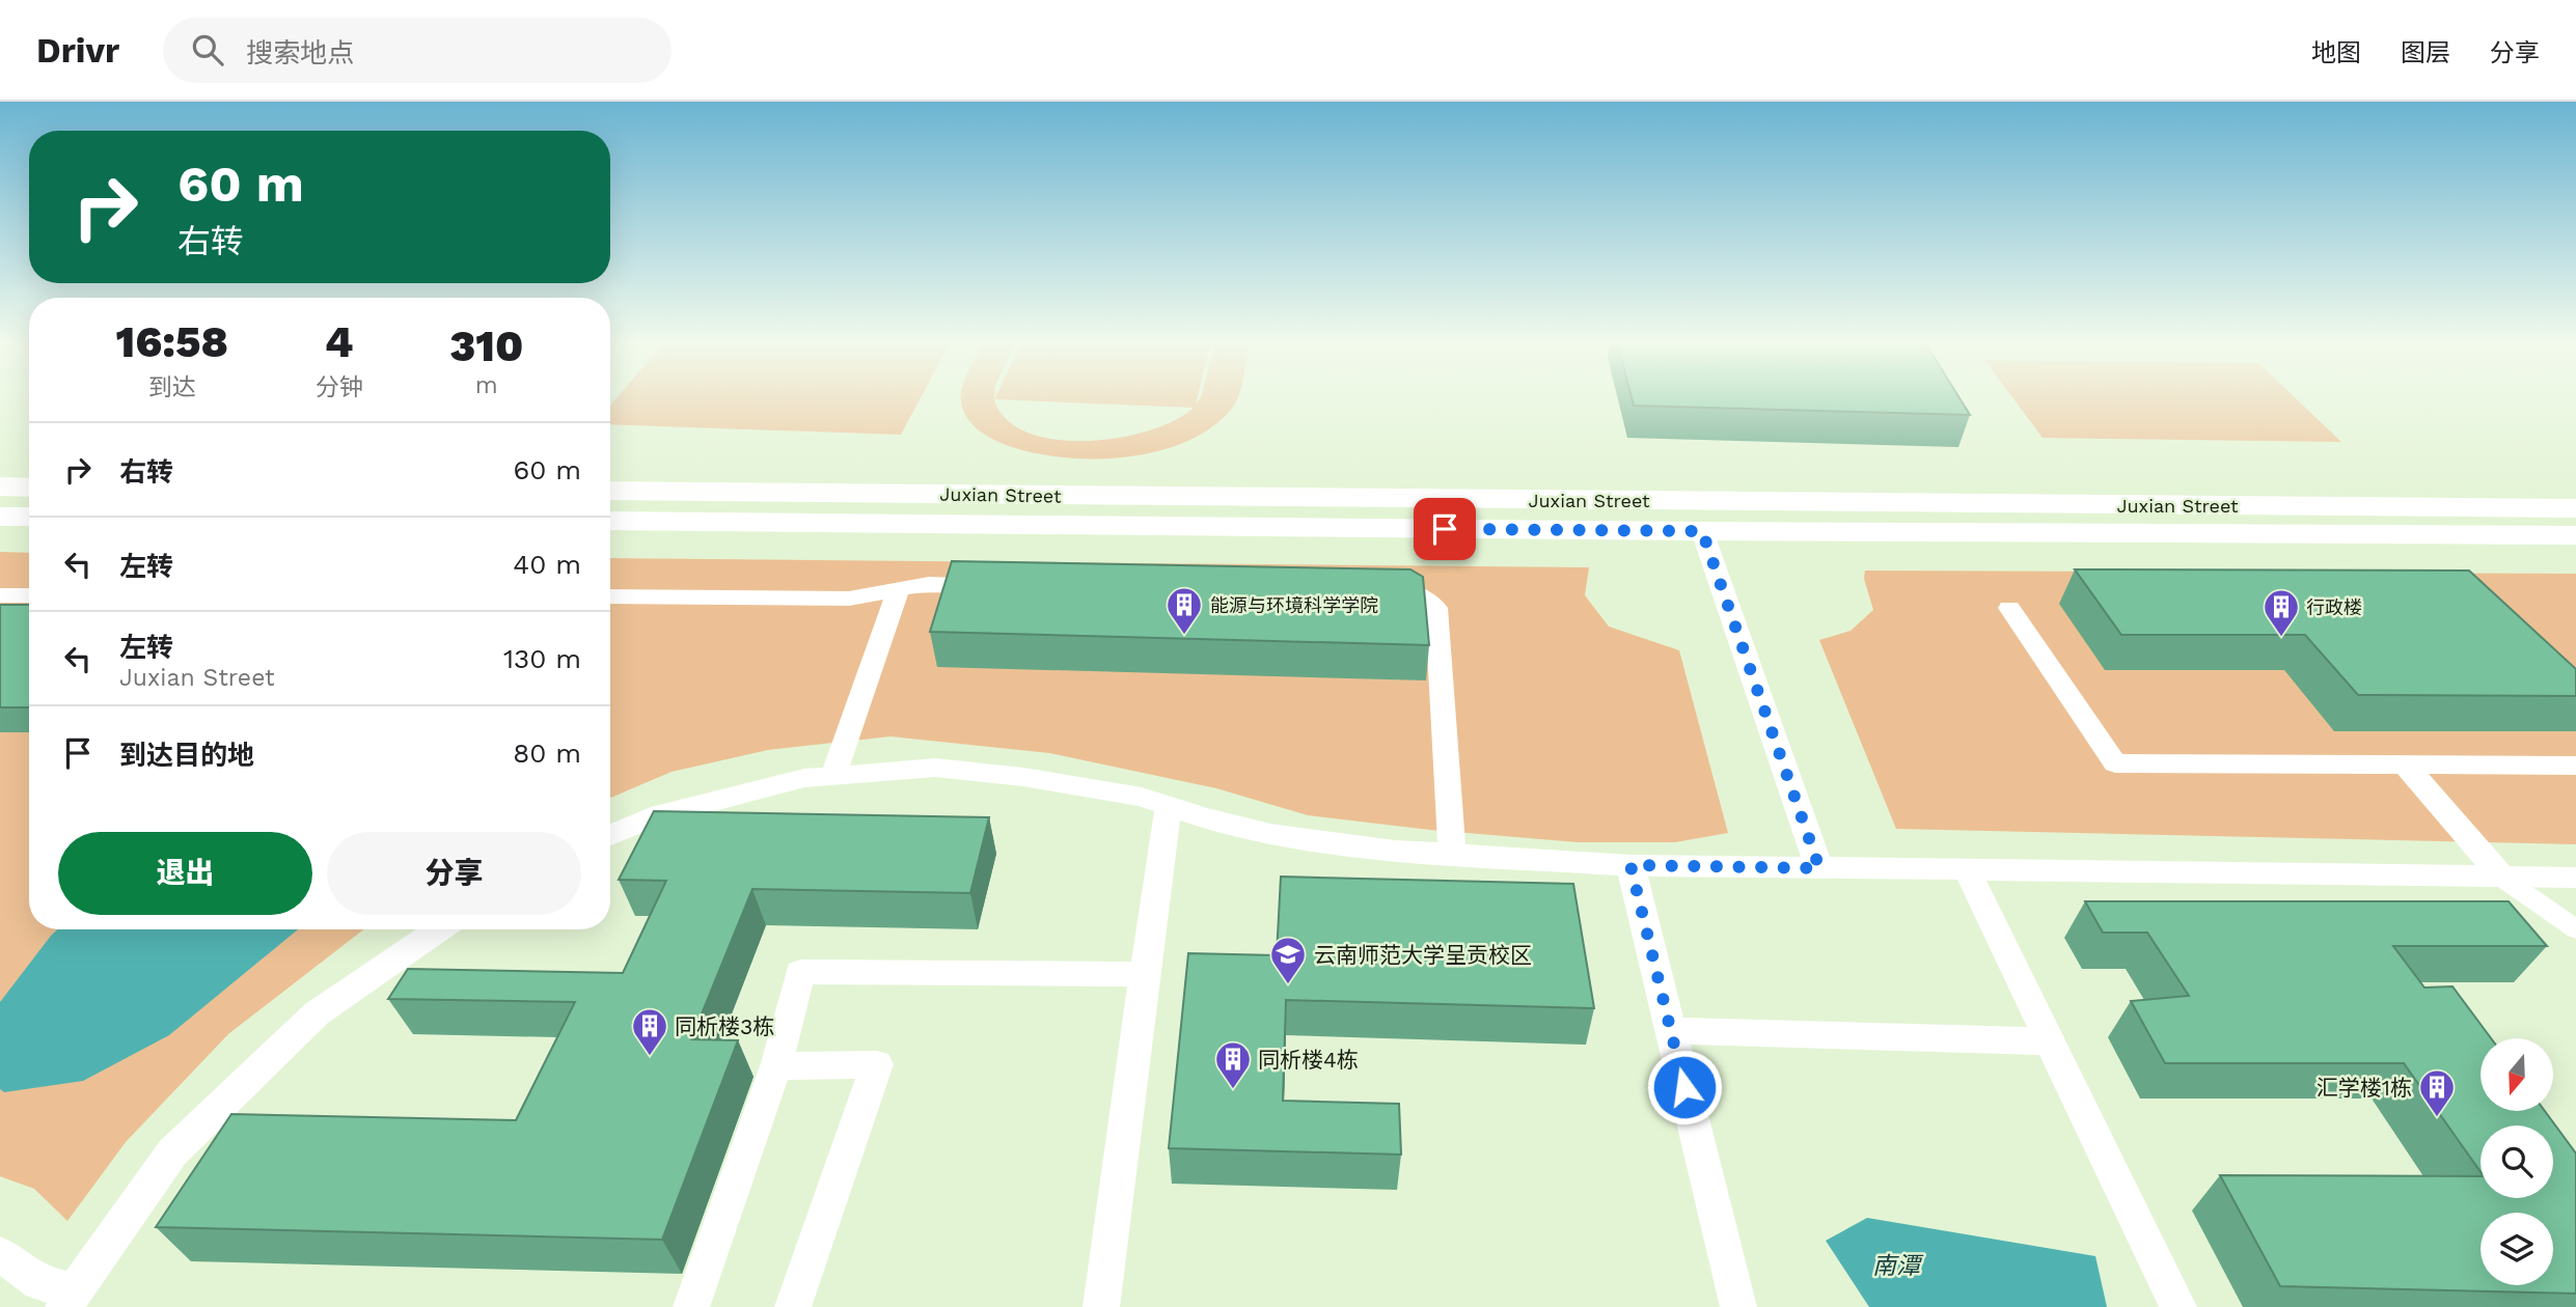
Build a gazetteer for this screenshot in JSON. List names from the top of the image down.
{
  "streets": {
    "main road": ["Juxian Street"]
  },
  "water": ["南潭"],
  "places": {
    "building": [
      "能源与环境科学学院",
      "行政楼",
      "同析楼3栋",
      "同析楼4栋",
      "汇学楼1栋"
    ],
    "school or university": ["云南师范大学呈贡校区"]
  },
  "north": "bottom",
  "page": {
    "header": "Drivr",
    "search": "搜索地点",
    "nav": ["地图", "图层", "分享"],
    "turn": ["60 m", "右转"],
    "eta": [
      "16:58",
      "到达",
      "4",
      "分钟",
      "310",
      "m"
    ],
    "list": [
      {
        "name": "右转",
        "value": "60 m"
      },
      {
        "name": "左转",
        "value": "40 m"
      },
      {
        "name": "左转",
        "note": "Juxian Street",
        "value": "130 m"
      },
      {
        "name": "到达目的地",
        "value": "80 m"
      }
    ],
    "buttons": ["退出", "分享"]
  }
}
